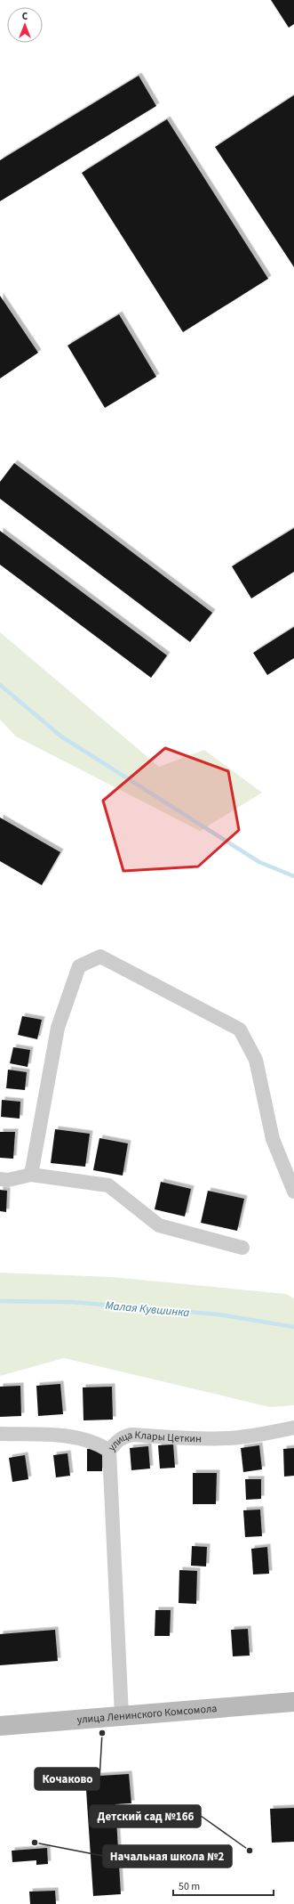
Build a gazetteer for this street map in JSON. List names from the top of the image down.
{
  "streets": {
    "main road": ["улица Ленинского Комсомола"],
    "street": ["улица Клары Цеткин"]
  },
  "water": ["Малая Кувшинка"],
  "places": ["Кочаково", "Начальная школа №2", "Детский сад №166"],
  "scale_bar": "50 m",
  "north": "top"
}
